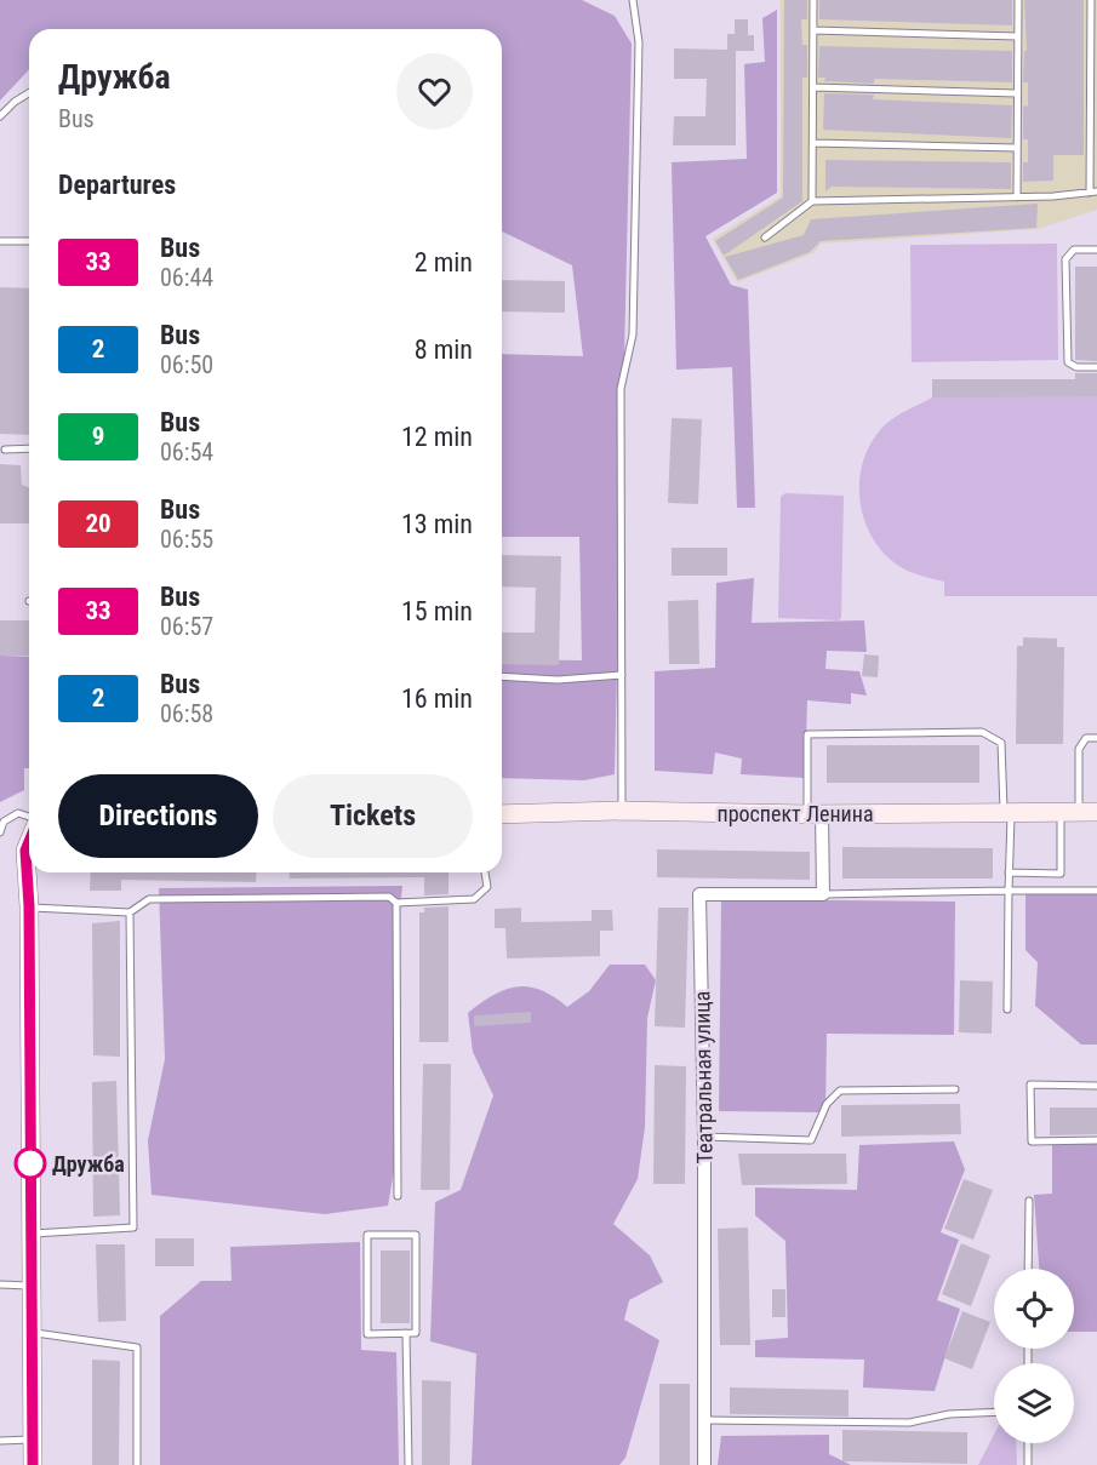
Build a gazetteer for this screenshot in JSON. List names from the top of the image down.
{
  "streets": {
    "street": ["проспект Ленина", "Театральная улица"]
  },
  "places": ["Дружба"],
  "lines": ["bus line 33"],
  "page": {
    "heading": [
      ["Дружба", "Bus"],
      "Departures"
    ],
    "list": [
      {
        "mark": "33",
        "name": "Bus",
        "note": "06:44",
        "value": "2 min"
      },
      {
        "mark": "2",
        "name": "Bus",
        "note": "06:50",
        "value": "8 min"
      },
      {
        "mark": "9",
        "name": "Bus",
        "note": "06:54",
        "value": "12 min"
      },
      {
        "mark": "20",
        "name": "Bus",
        "note": "06:55",
        "value": "13 min"
      },
      {
        "mark": "33",
        "name": "Bus",
        "note": "06:57",
        "value": "15 min"
      },
      {
        "mark": "2",
        "name": "Bus",
        "note": "06:58",
        "value": "16 min"
      }
    ],
    "buttons": ["Directions", "Tickets"]
  }
}
